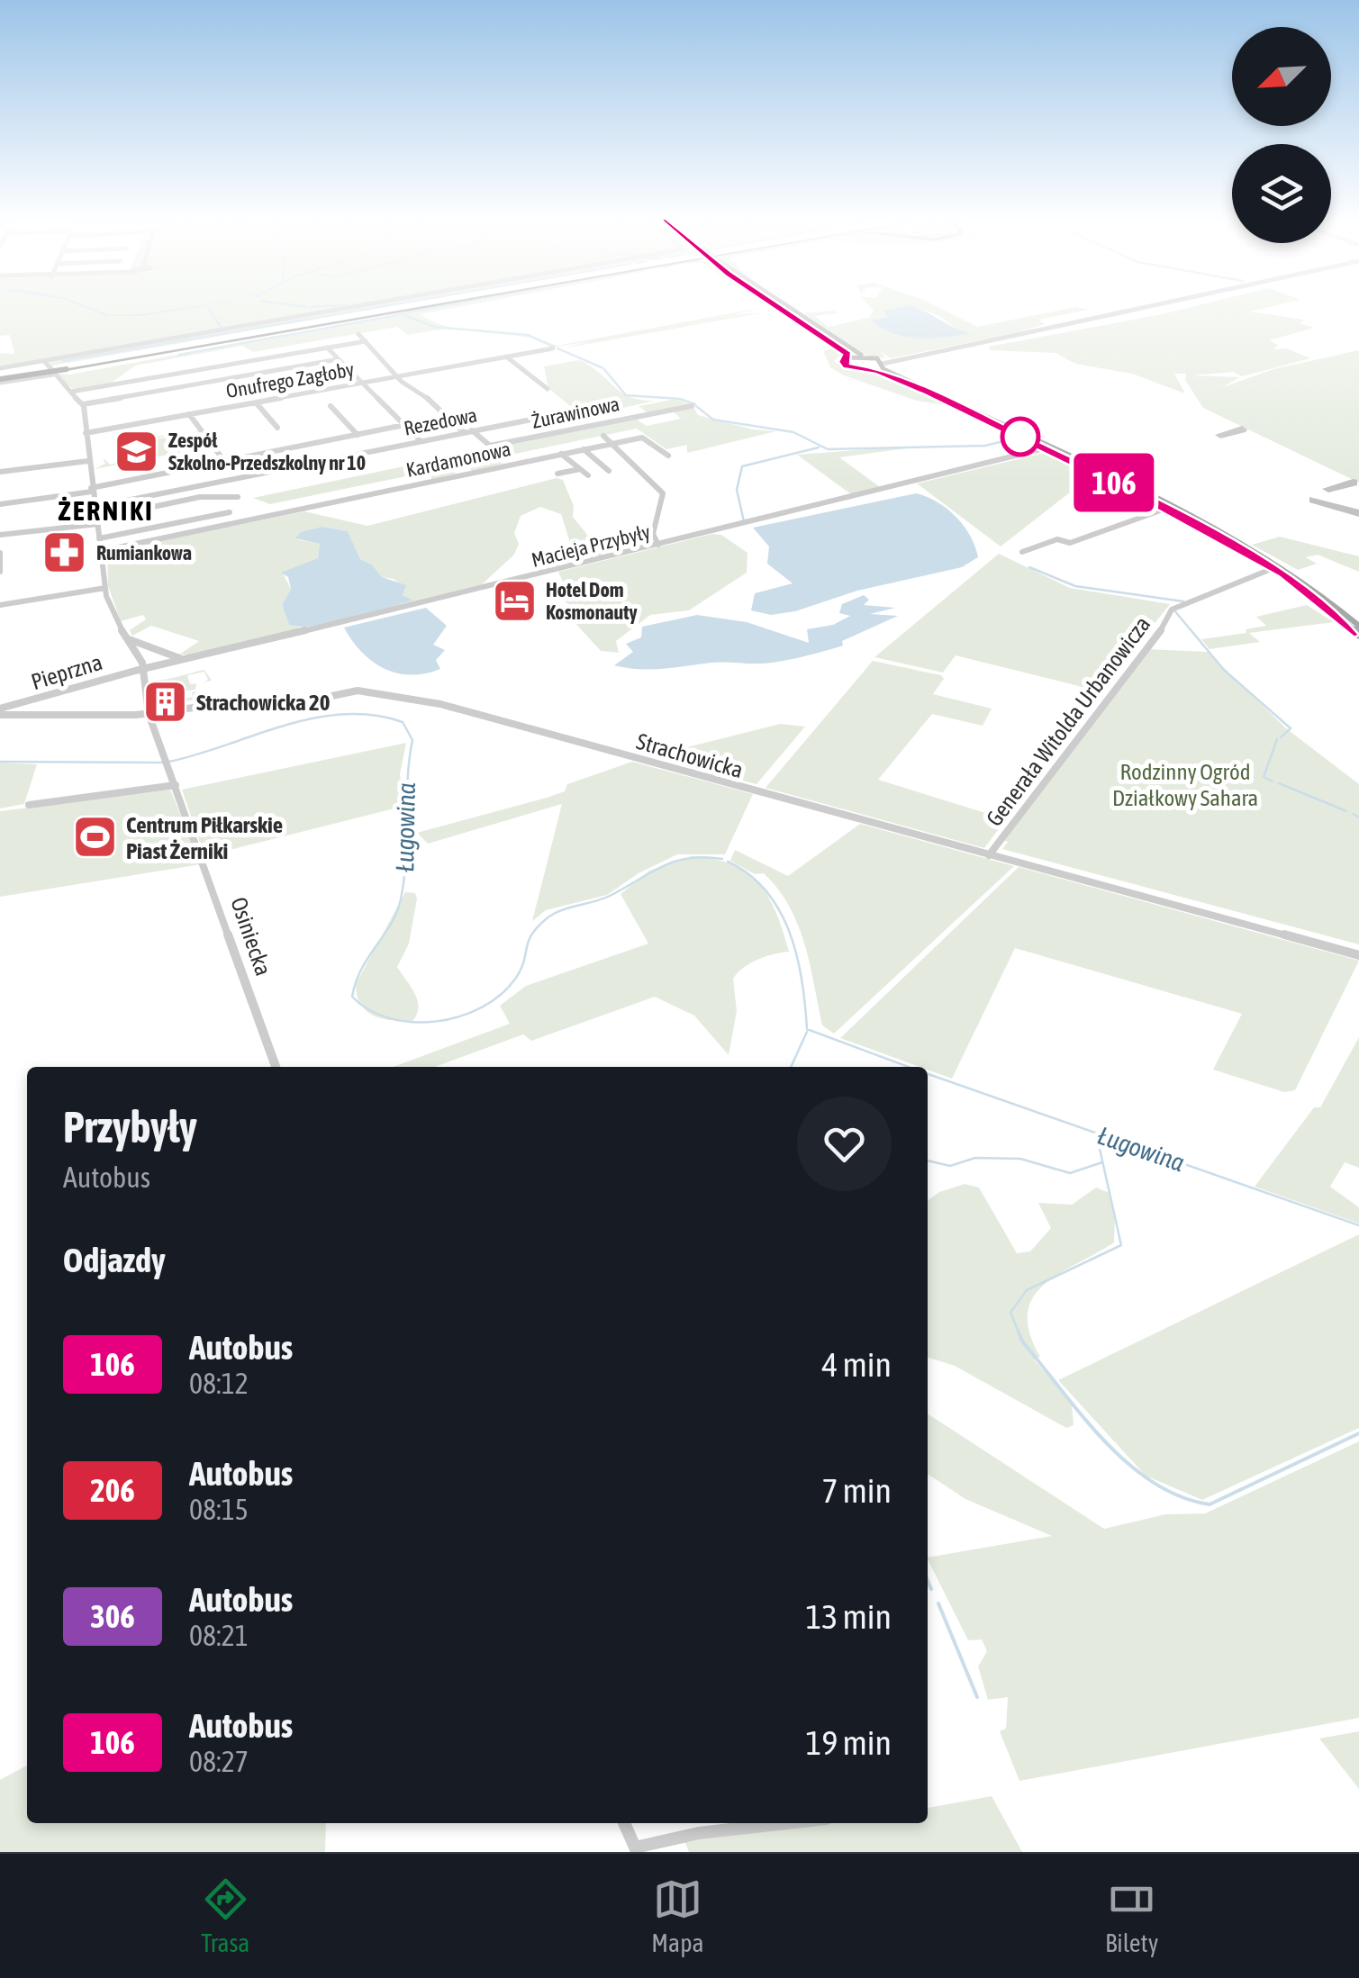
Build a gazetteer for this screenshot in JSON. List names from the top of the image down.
{
  "streets": {
    "street": [
      "Onufrego Zagłoby",
      "Żurawinowa",
      "Rezedowa",
      "Kardamonowa",
      "Macieja Przybyły",
      "Pieprzna",
      "Generała Witolda Urbanowicza",
      "Strachowicka",
      "Osiniecka"
    ]
  },
  "crossings": [
    ["Żurawinowa", "Rezedowa"],
    ["Macieja Przybyły", "Pieprzna"],
    ["Pieprzna", "Strachowicka"],
    ["Generała Witolda Urbanowicza", "Strachowicka"],
    ["Strachowicka", "Osiniecka"]
  ],
  "districts": ["ŻERNIKI"],
  "water": ["Ługowina"],
  "parks": ["Rodzinny Ogród Działkowy Sahara"],
  "places": {
    "school or university": ["Zespół Szkolno-Przedszkolny nr 10"],
    "pharmacy": ["Rumiankowa"],
    "hotel": ["Hotel Dom Kosmonauty"],
    "building": ["Strachowicka 20"],
    "sports": ["Centrum Piłkarskie Piast Żerniki"]
  },
  "lines": ["bus line 106"],
  "north": "bottom left",
  "page": {
    "on_map": "106",
    "heading": [
      ["Przybyły", "Autobus"],
      "Odjazdy"
    ],
    "list": [
      {
        "mark": "106",
        "name": "Autobus",
        "note": "08:12",
        "value": "4 min"
      },
      {
        "mark": "206",
        "name": "Autobus",
        "note": "08:15",
        "value": "7 min"
      },
      {
        "mark": "306",
        "name": "Autobus",
        "note": "08:21",
        "value": "13 min"
      },
      {
        "mark": "106",
        "name": "Autobus",
        "note": "08:27",
        "value": "19 min"
      }
    ],
    "tabs": ["Trasa", "Mapa", "Bilety"]
  }
}
